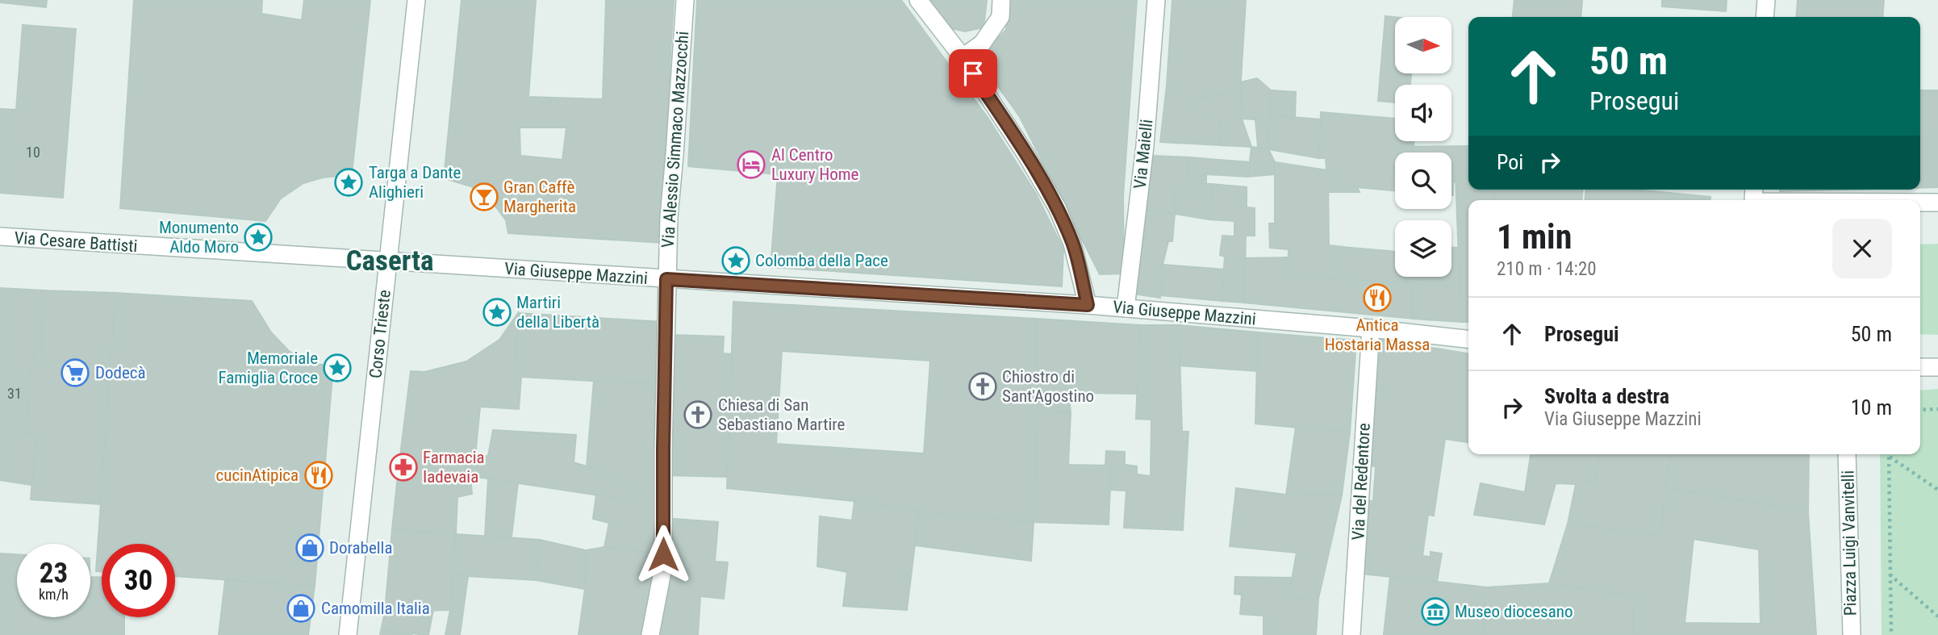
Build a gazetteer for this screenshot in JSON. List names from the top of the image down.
{
  "streets": {
    "street": [
      "Via Alessio Simmaco Mazzocchi",
      "Via Maielli",
      "Via Cesare Battisti",
      "Via Giuseppe Mazzini",
      "Corso Trieste",
      "Via del Redentore",
      "Piazza Luigi Vanvitelli"
    ]
  },
  "crossings": [
    ["Via Alessio Simmaco Mazzocchi", "Via Giuseppe Mazzini"],
    ["Via Maielli", "Via Giuseppe Mazzini"],
    ["Via Cesare Battisti", "Via Giuseppe Mazzini"],
    ["Via Cesare Battisti", "Corso Trieste"],
    ["Via Giuseppe Mazzini", "Corso Trieste"],
    ["Via Giuseppe Mazzini", "Via del Redentore"]
  ],
  "districts": ["Caserta"],
  "places": {
    "hotel": ["Al Centro Luxury Home"],
    "place": [
      "Targa a Dante Alighieri",
      "Monumento Aldo Moro",
      "Colomba della Pace",
      "Martiri della Libertà",
      "Memoriale Famiglia Croce"
    ],
    "bar": ["Gran Caffè Margherita"],
    "restaurant": ["Antica Hostaria Massa", "cucinAtipica"],
    "supermarket": ["Dodecà"],
    "church": ["Chiostro di Sant'Agostino", "Chiesa di San Sebastiano Martire"],
    "pharmacy": ["Farmacia Iadevaia"],
    "shop": ["Dorabella", "Camomilla Italia"],
    "museum": ["Museo diocesano"]
  },
  "house_numbers": ["10", "31"],
  "north": "right",
  "page": {
    "turn": ["50 m", "Prosegui"],
    "then": "Poi",
    "heading": ["1 min", "210 m · 14:20"],
    "list": [
      {
        "name": "Prosegui",
        "value": "50 m"
      },
      {
        "name": "Svolta a destra",
        "note": "Via Giuseppe Mazzini",
        "value": "10 m"
      }
    ],
    "speed": "23 km/h",
    "limit": "30"
  }
}
